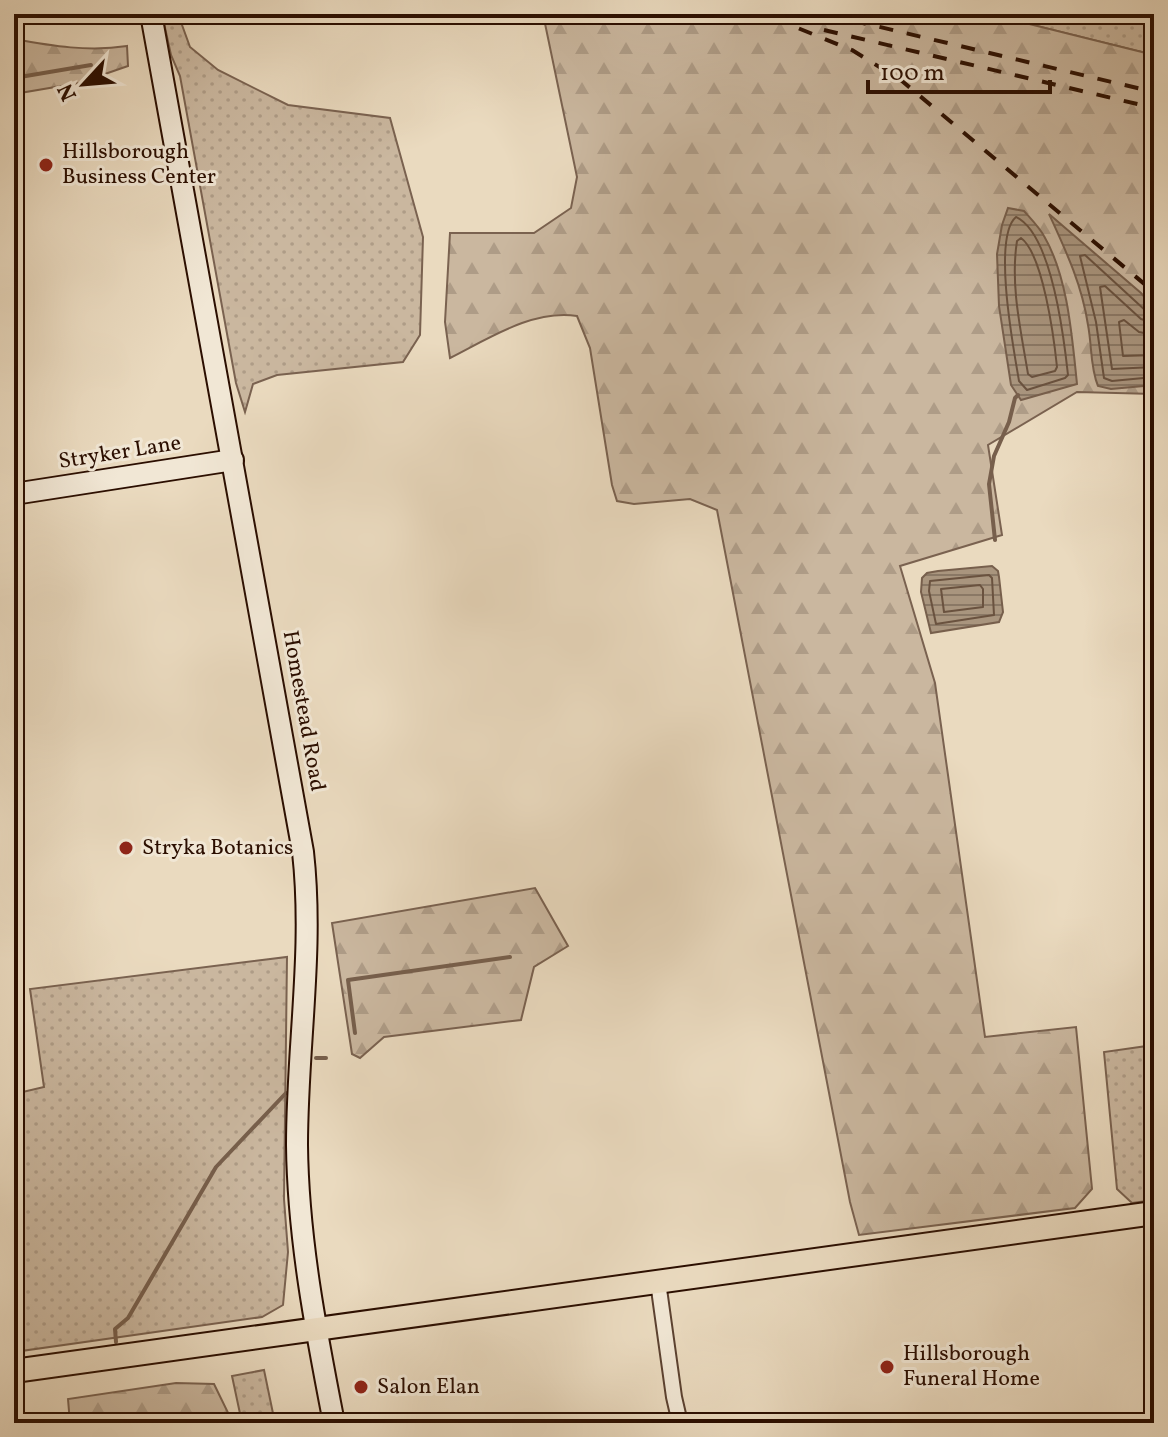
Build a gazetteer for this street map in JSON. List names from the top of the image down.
{
  "streets": {
    "street": ["Stryker Lane", "Homestead Road"]
  },
  "crossings": [
    ["Stryker Lane", "Homestead Road"]
  ],
  "places": [
    "Hillsborough Business Center",
    "Stryka Botanics",
    "Hillsborough Funeral Home",
    "Salon Elan"
  ],
  "scale_bar": "100 m",
  "north": "bottom left"
}
